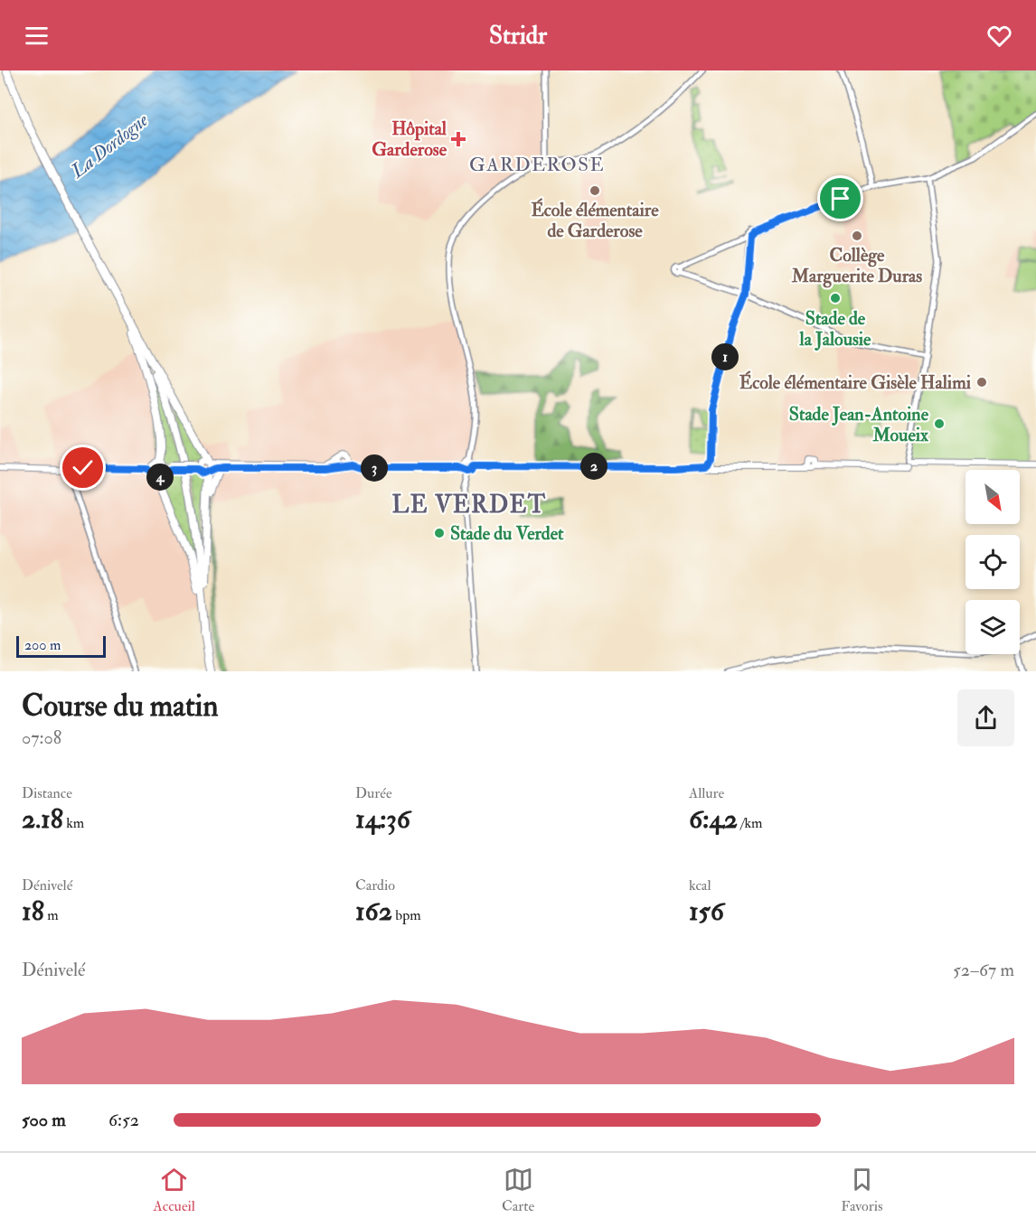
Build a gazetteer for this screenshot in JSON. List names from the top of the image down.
{
  "districts": ["GARDEROSE", "LE VERDET"],
  "water": ["La Dordogne"],
  "places": {
    "health": ["Hôpital Garderose"],
    "other": [
      "École élémentaire de Garderose",
      "Collège Marguerite Duras",
      "Stade de la Jalousie",
      "École élémentaire Gisèle Halimi",
      "Stade Jean-Antoine Moueix",
      "Stade du Verdet"
    ]
  },
  "scale_bar": "200 m",
  "north": "bottom right",
  "page": {
    "header": "Stridr",
    "pins": [
      "1",
      "2",
      "3",
      "4"
    ],
    "scale": "200 m",
    "heading": ["Course du matin", "07:08"],
    "stats": [
      ["Distance", "2.18 km"],
      ["Durée", "14:36"],
      ["Allure", "6:42 /km"],
      ["Dénivelé", "18 m"],
      ["Cardio", "162 bpm"],
      ["kcal", "156"]
    ],
    "chart": ["Dénivelé", "52–67 m"],
    "list": [
      {
        "name": "500 m",
        "note": "6:52"
      }
    ],
    "tabs": ["Accueil", "Carte", "Favoris"]
  }
}
